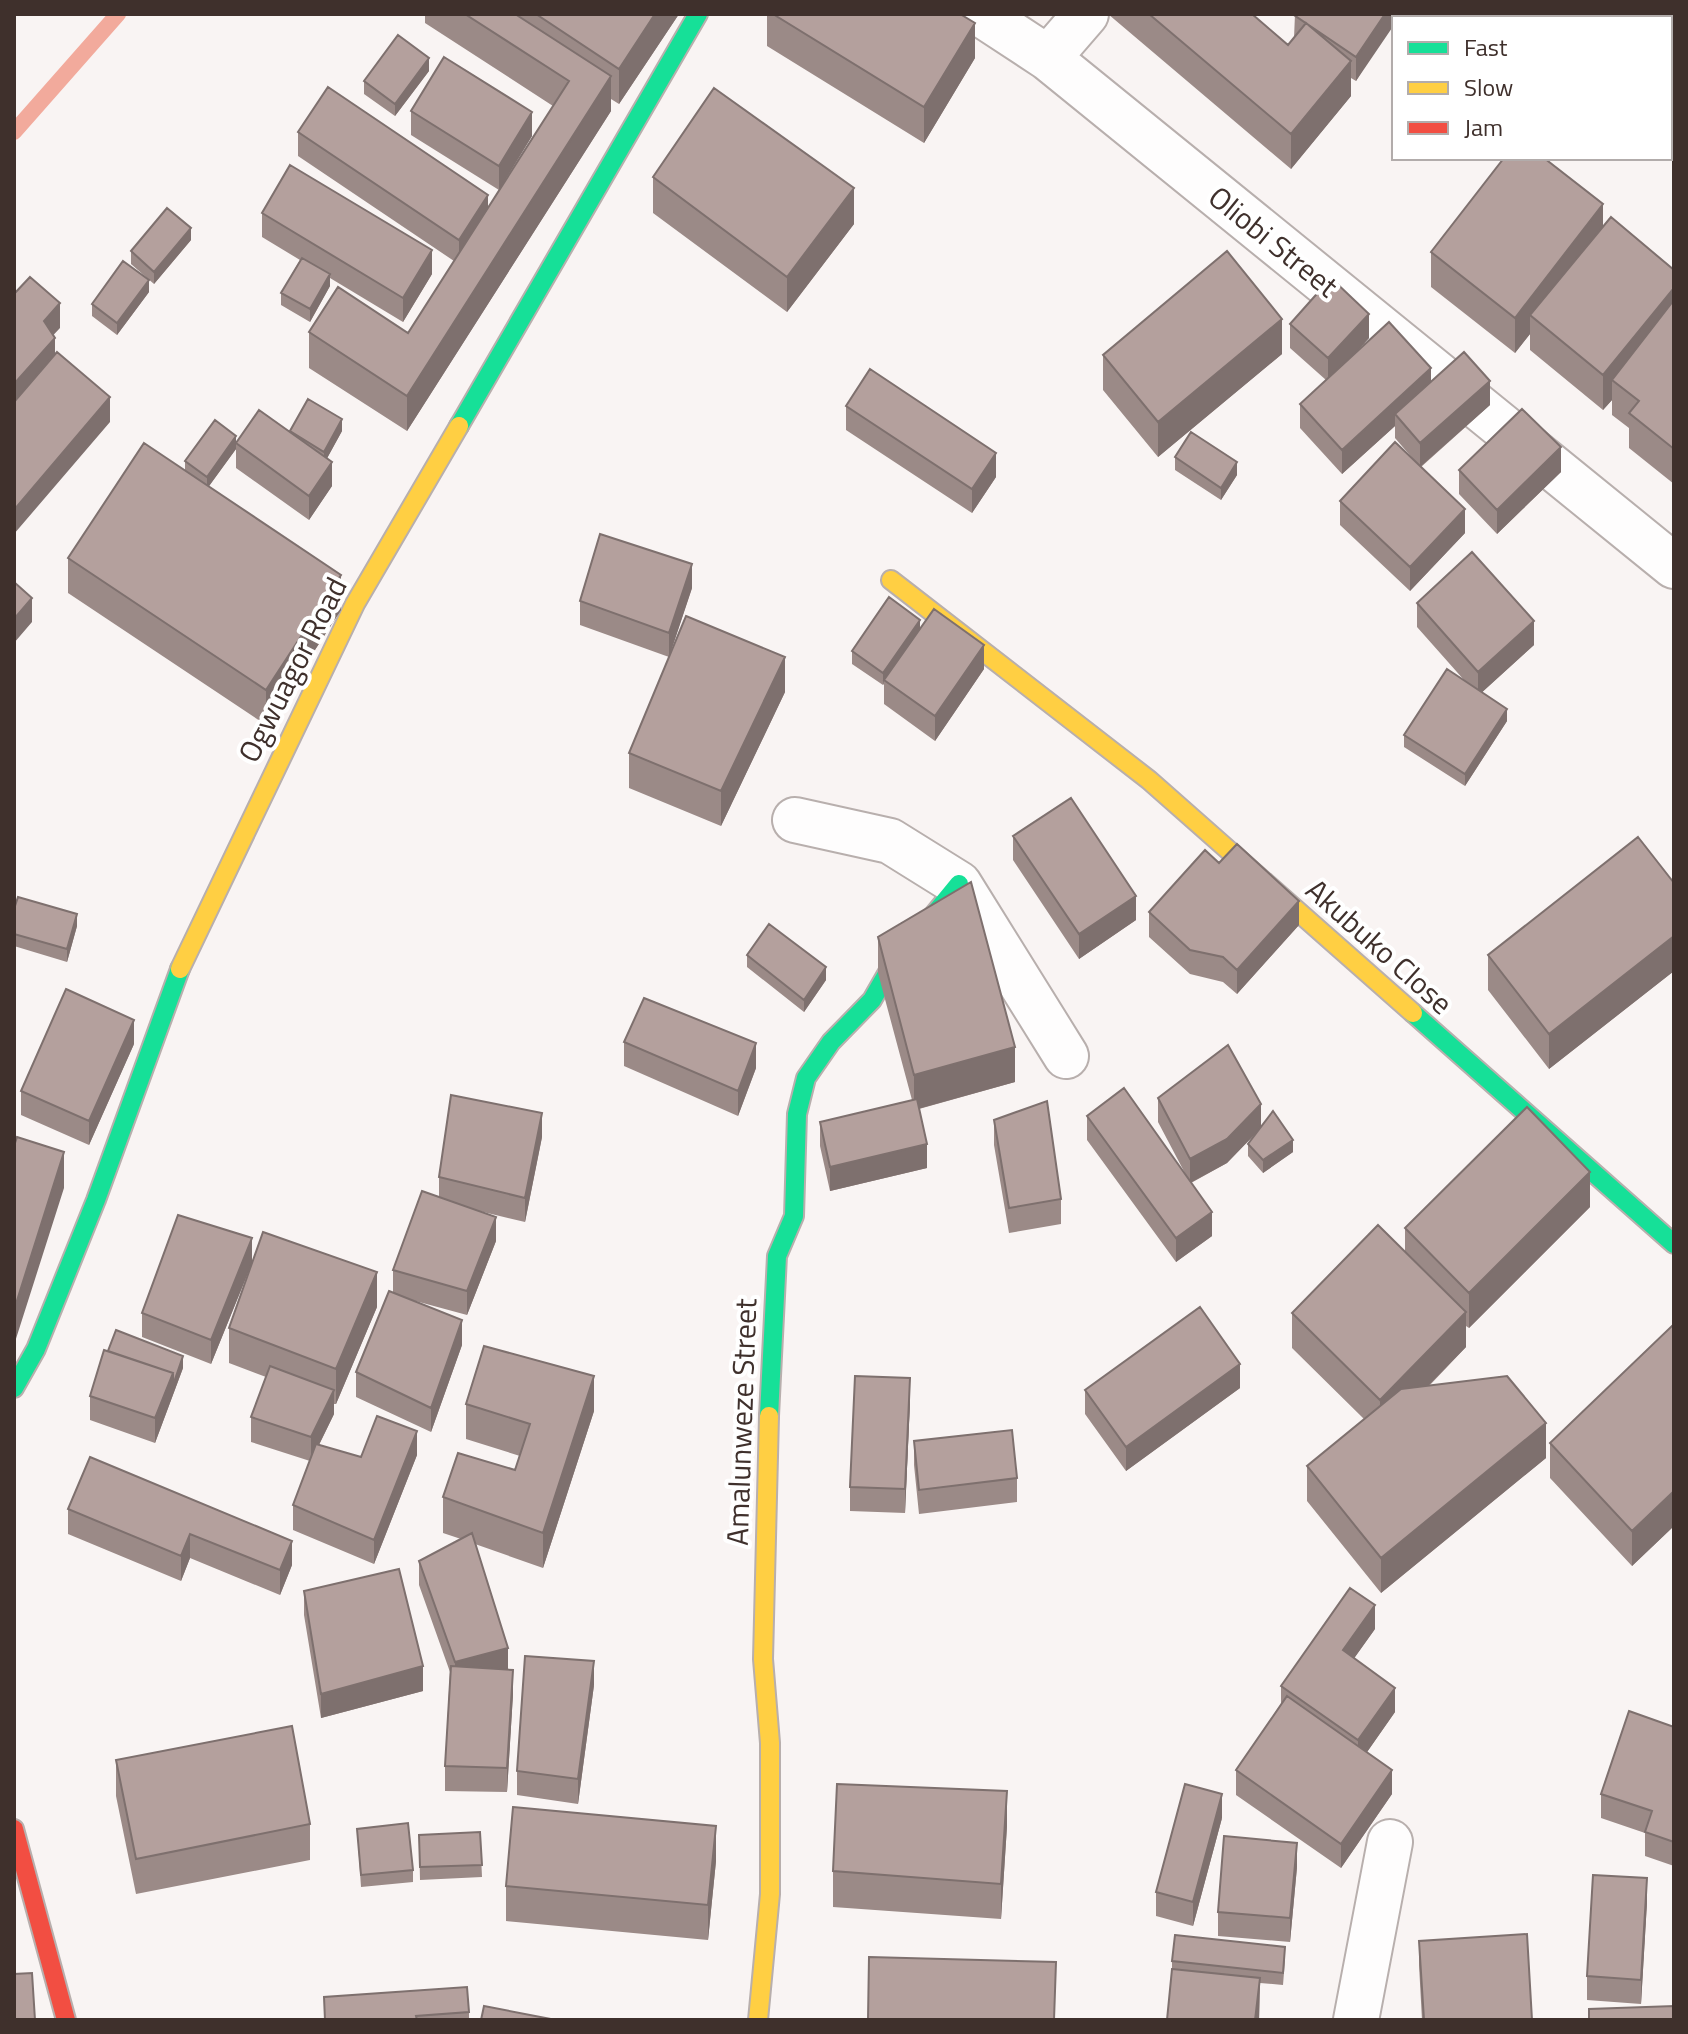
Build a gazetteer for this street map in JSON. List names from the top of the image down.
{
  "streets": {
    "street": [
      "Oliobi Street",
      "Ogwuagor Road",
      "Akubuko Close",
      "Amalunweze Street"
    ]
  },
  "legend": ["Fast", "Slow", "Jam"]
}
